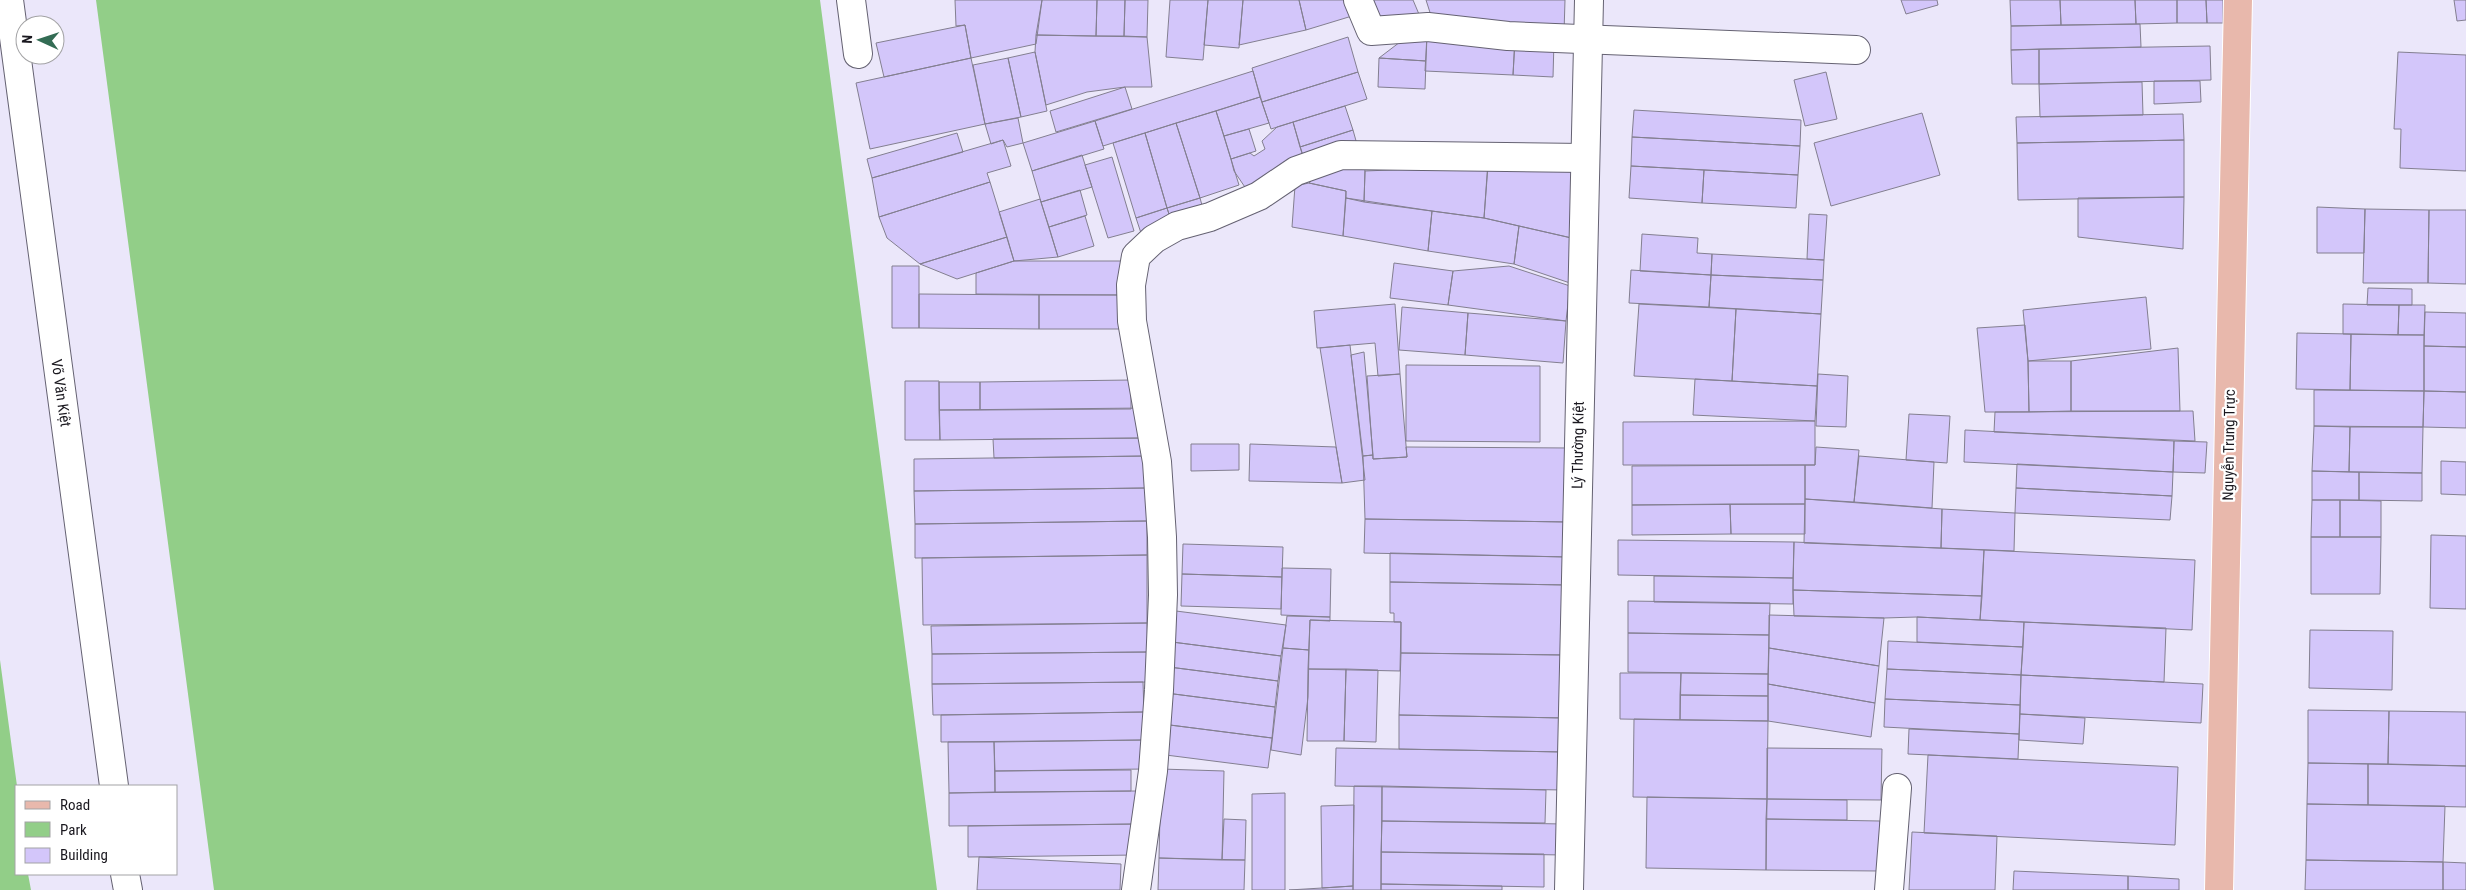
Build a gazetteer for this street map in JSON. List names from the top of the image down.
{
  "streets": {
    "main road": ["Nguyễn Trung Trực"],
    "street": ["Võ Văn Kiệt", "Lý Thường Kiệt"]
  },
  "legend": ["Road", "Park", "Building"],
  "north": "left"
}
